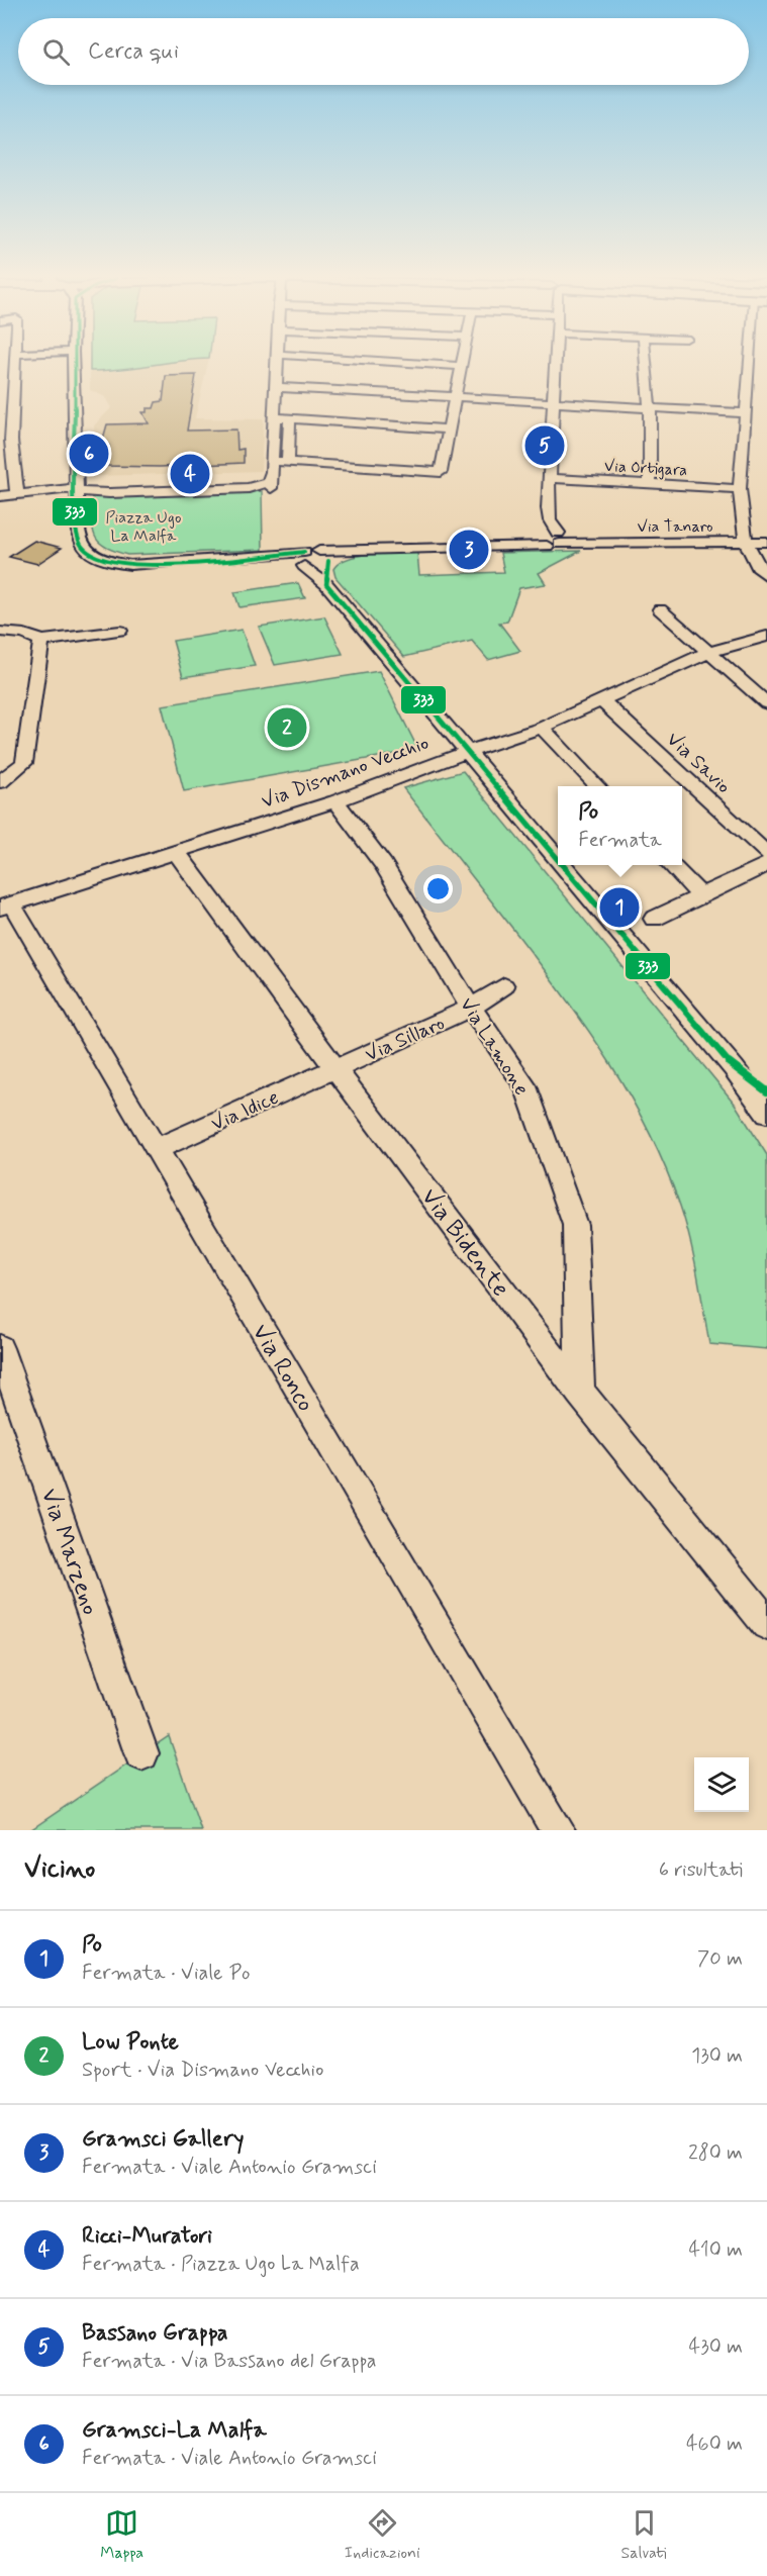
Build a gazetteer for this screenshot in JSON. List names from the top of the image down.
{
  "streets": {
    "street": [
      "Via Ortigara",
      "Via Tanaro",
      "Via Savio",
      "Via Dismano Vecchio",
      "Via Sillaro",
      "Via Lamone",
      "Via Idice",
      "Via Bidente",
      "Via Ronco",
      "Via Marzeno"
    ]
  },
  "crossings": [
    ["Via Savio", "Via Dismano Vecchio"],
    ["Via Dismano Vecchio", "Via Lamone"],
    ["Via Dismano Vecchio", "Via Bidente"],
    ["Via Dismano Vecchio", "Via Ronco"],
    ["Via Sillaro", "Via Lamone"],
    ["Via Sillaro", "Via Idice"],
    ["Via Sillaro", "Via Bidente"],
    ["Via Lamone", "Via Bidente"],
    ["Via Idice", "Via Bidente"],
    ["Via Idice", "Via Ronco"]
  ],
  "parks": ["Piazza Ugo La Malfa"],
  "lines": ["transit line 333"],
  "page": {
    "search": "Cerca qui",
    "pins": [
      "5",
      "6",
      "4",
      "3",
      "2",
      "1"
    ],
    "popup": ["Po", "Fermata"],
    "heading": ["Vicino", "6 risultati"],
    "list": [
      {
        "mark": "1",
        "name": "Po",
        "note": "Fermata · Viale Po",
        "value": "70 m"
      },
      {
        "mark": "2",
        "name": "Low Ponte",
        "note": "Sport · Via Dismano Vecchio",
        "value": "130 m"
      },
      {
        "mark": "3",
        "name": "Gramsci Gallery",
        "note": "Fermata · Viale Antonio Gramsci",
        "value": "280 m"
      },
      {
        "mark": "4",
        "name": "Ricci-Muratori",
        "note": "Fermata · Piazza Ugo La Malfa",
        "value": "410 m"
      },
      {
        "mark": "5",
        "name": "Bassano Grappa",
        "note": "Fermata · Via Bassano del Grappa",
        "value": "430 m"
      },
      {
        "mark": "6",
        "name": "Gramsci-La Malfa",
        "note": "Fermata · Viale Antonio Gramsci",
        "value": "460 m"
      }
    ],
    "nav": ["Mappa", "Indicazioni", "Salvati"]
  }
}
